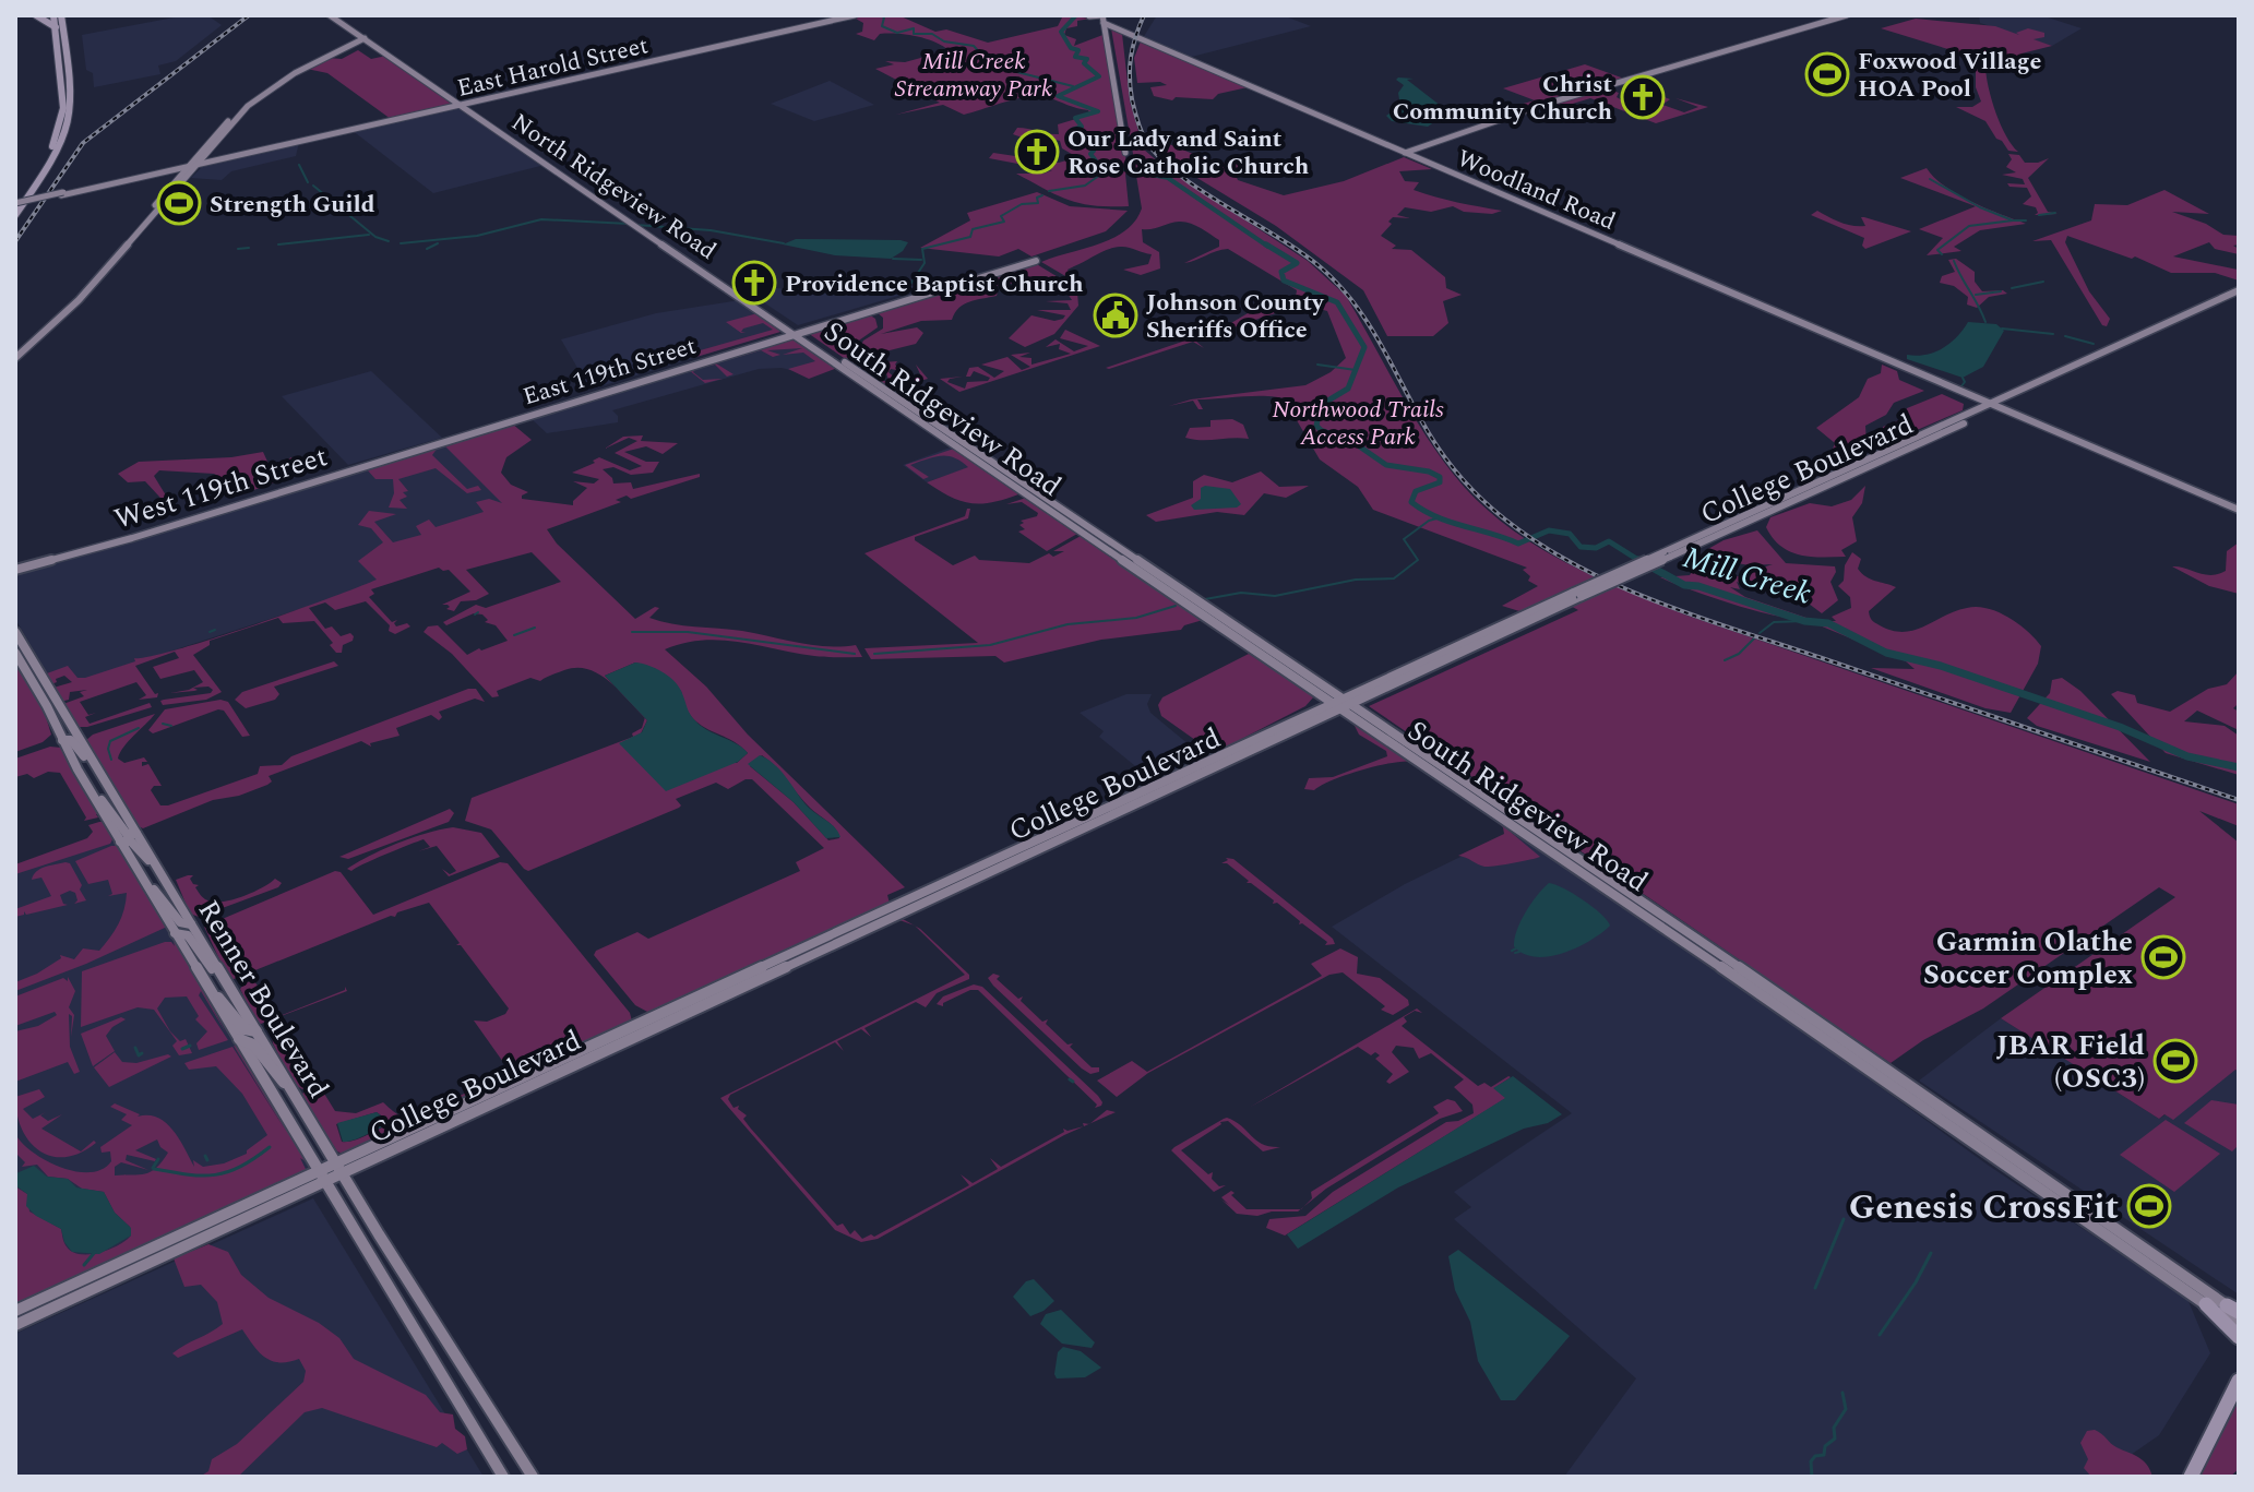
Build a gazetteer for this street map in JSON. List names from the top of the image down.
{
  "streets": {
    "main road": [
      "East Harold Street",
      "North Ridgeview Road",
      "Woodland Road",
      "East 119th Street",
      "South Ridgeview Road",
      "College Boulevard",
      "West 119th Street",
      "Renner Boulevard"
    ]
  },
  "crossings": [
    ["East Harold Street", "North Ridgeview Road"],
    ["North Ridgeview Road", "East 119th Street"],
    ["North Ridgeview Road", "South Ridgeview Road"],
    ["Woodland Road", "College Boulevard"],
    ["East 119th Street", "South Ridgeview Road"],
    ["East 119th Street", "West 119th Street"],
    ["South Ridgeview Road", "College Boulevard"],
    ["College Boulevard", "Renner Boulevard"]
  ],
  "water": ["Mill Creek"],
  "parks": ["Mill Creek Streamway Park", "Northwood Trails Access Park"],
  "places": {
    "sports": [
      "Foxwood Village HOA Pool",
      "Strength Guild",
      "Garmin Olathe Soccer Complex",
      "JBAR Field (OSC3)",
      "Genesis CrossFit"
    ],
    "church": ["Christ Community Church", "Our Lady and Saint Rose Catholic Church", "Providence Baptist Church"],
    "public building": ["Johnson County Sheriffs Office"]
  }
}
